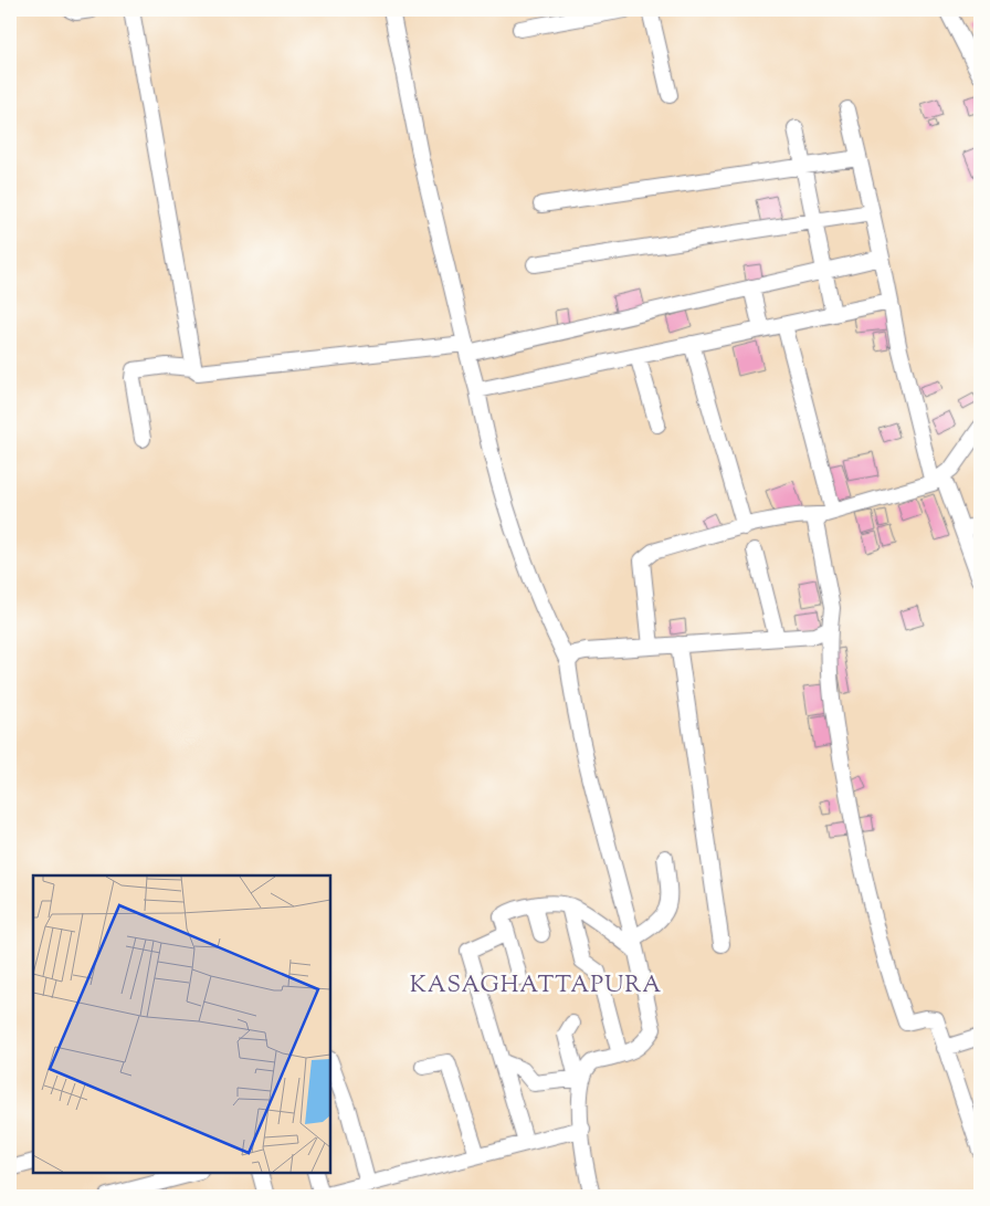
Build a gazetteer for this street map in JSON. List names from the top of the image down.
{
  "districts": ["KASAGHATTAPURA"]
}
